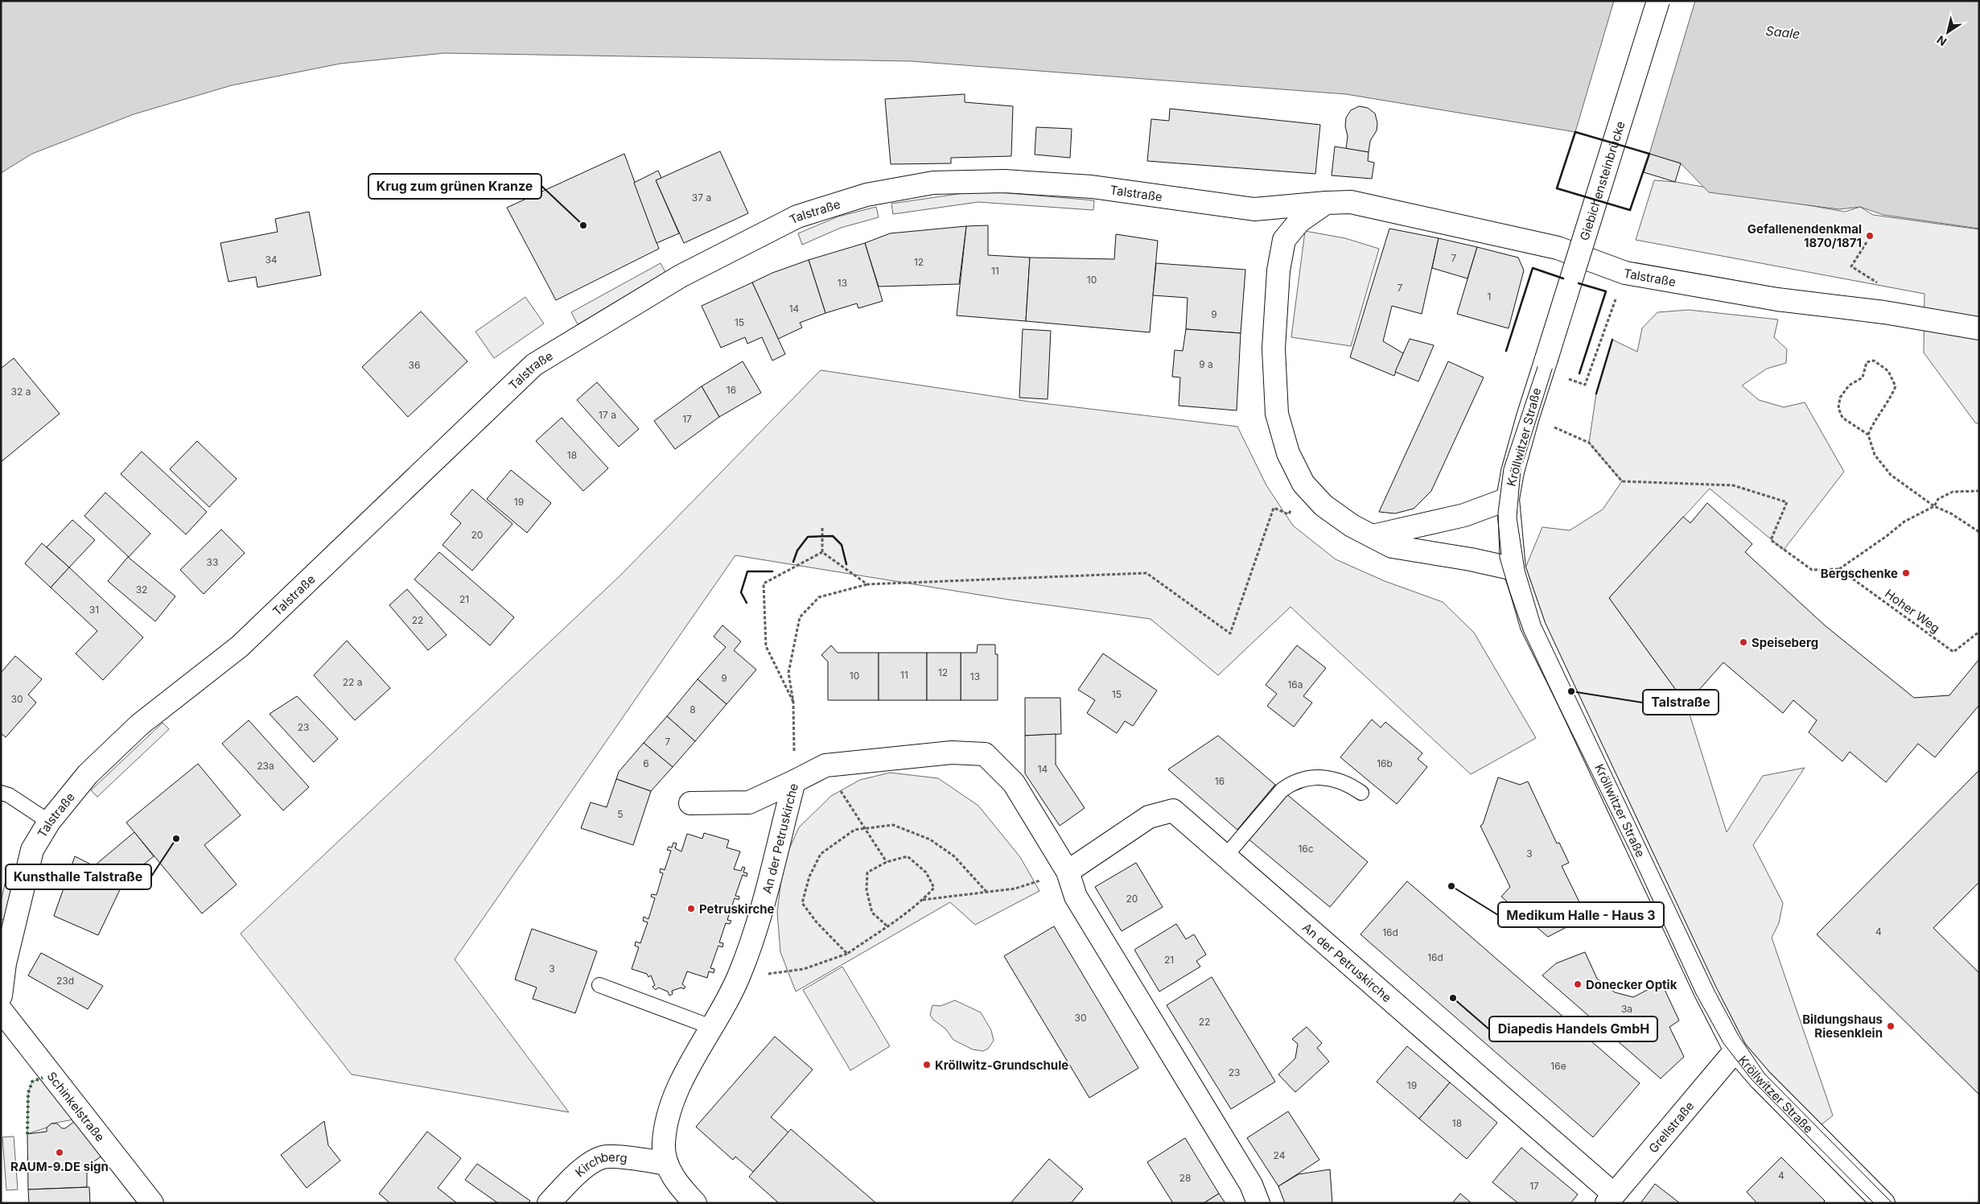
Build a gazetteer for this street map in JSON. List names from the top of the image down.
{
  "streets": {
    "street": [
      "Giebichensteinbrücke",
      "Talstraße",
      "Kröllwitzer Straße",
      "An der Petruskirche",
      "Schinkelstraße",
      "Grellstraße",
      "Kirchberg"
    ],
    "path": ["Hoher Weg"]
  },
  "crossings": [
    ["Giebichensteinbrücke", "Kröllwitzer Straße"],
    ["Kröllwitzer Straße", "Grellstraße"],
    ["An der Petruskirche", "Grellstraße"],
    ["An der Petruskirche", "Kirchberg"]
  ],
  "water": ["Saale"],
  "places": [
    "Krug zum grünen Kranze",
    "Gefallenendenkmal 1870/1871",
    "Bergschenke",
    "Speiseberg",
    "Talstraße",
    "Kunsthalle Talstraße",
    "Medikum Halle - Haus 3",
    "Petruskirche",
    "Donecker Optik",
    "Diapedis Handels GmbH",
    "Bildungshaus Riesenklein",
    "Kröllwitz-Grundschule",
    "RAUM-9.DE sign"
  ],
  "house_numbers": [
    "37 a",
    "7",
    "34",
    "12",
    "11",
    "10",
    "13",
    "7",
    "1",
    "14",
    "9",
    "15",
    "9 a",
    "36",
    "16",
    "32 a",
    "17 a",
    "17",
    "18",
    "19",
    "20",
    "33",
    "32",
    "21",
    "31",
    "22",
    "12",
    "11",
    "10",
    "13",
    "9",
    "22 a",
    "16a",
    "15",
    "30",
    "8",
    "23",
    "7",
    "6",
    "16b",
    "23a",
    "14",
    "16",
    "5",
    "16c",
    "3",
    "20",
    "4",
    "16d",
    "16d",
    "21",
    "3",
    "23d",
    "3a",
    "30",
    "22",
    "16e",
    "23",
    "19",
    "18",
    "24",
    "4",
    "28",
    "17"
  ],
  "north": "bottom left"
}
